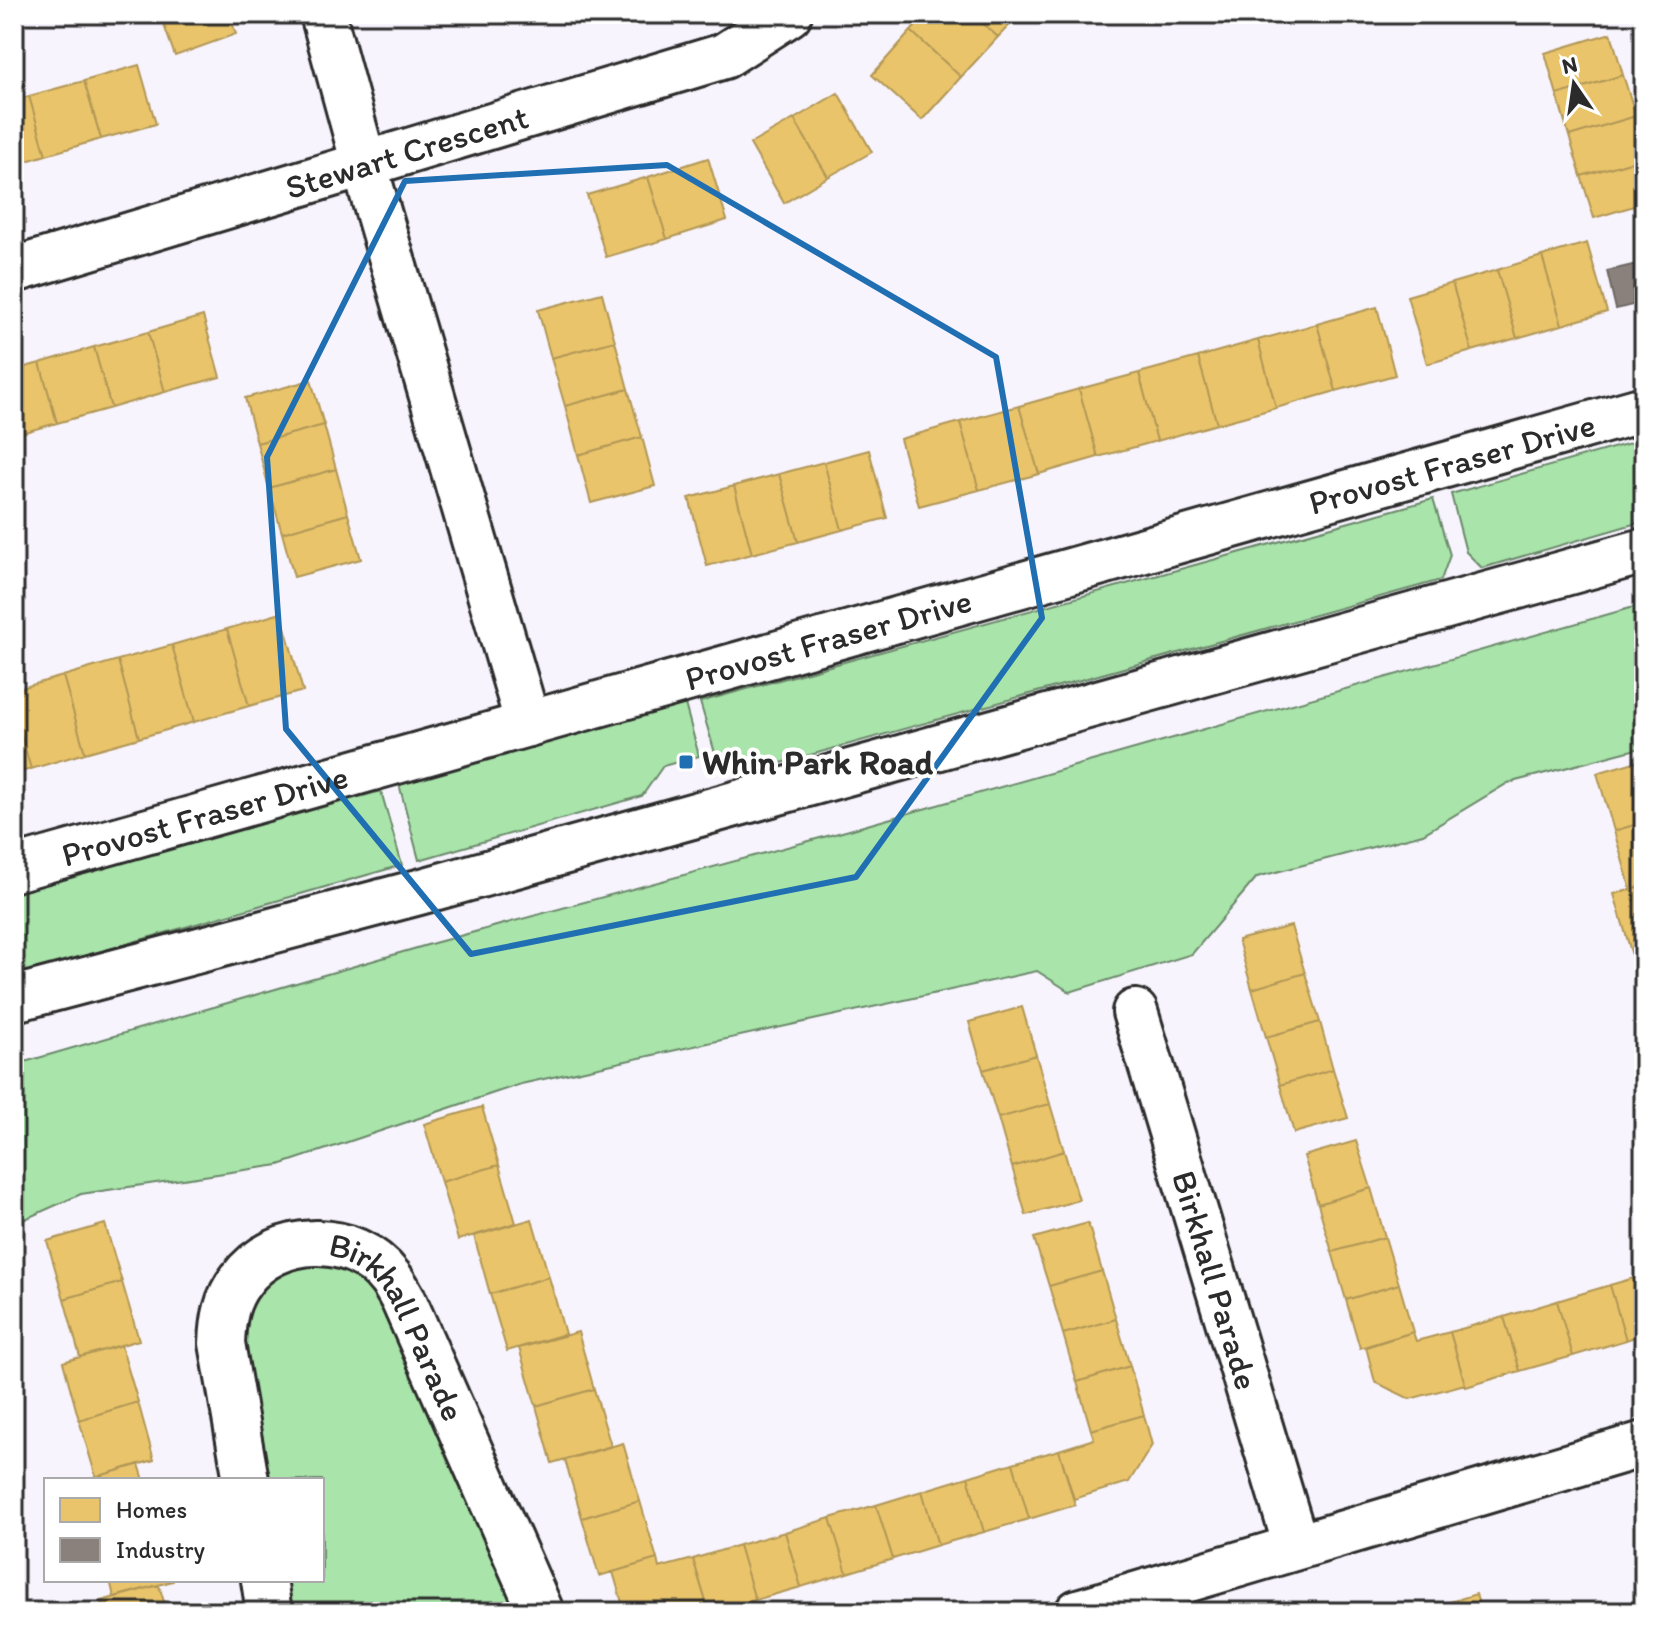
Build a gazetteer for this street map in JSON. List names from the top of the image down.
{
  "streets": {
    "street": ["Stewart Crescent", "Provost Fraser Drive", "Birkhall Parade"]
  },
  "places": {
    "transit": ["Whin Park Road"]
  },
  "legend": ["Homes", "Industry"],
  "north": "top"
}
